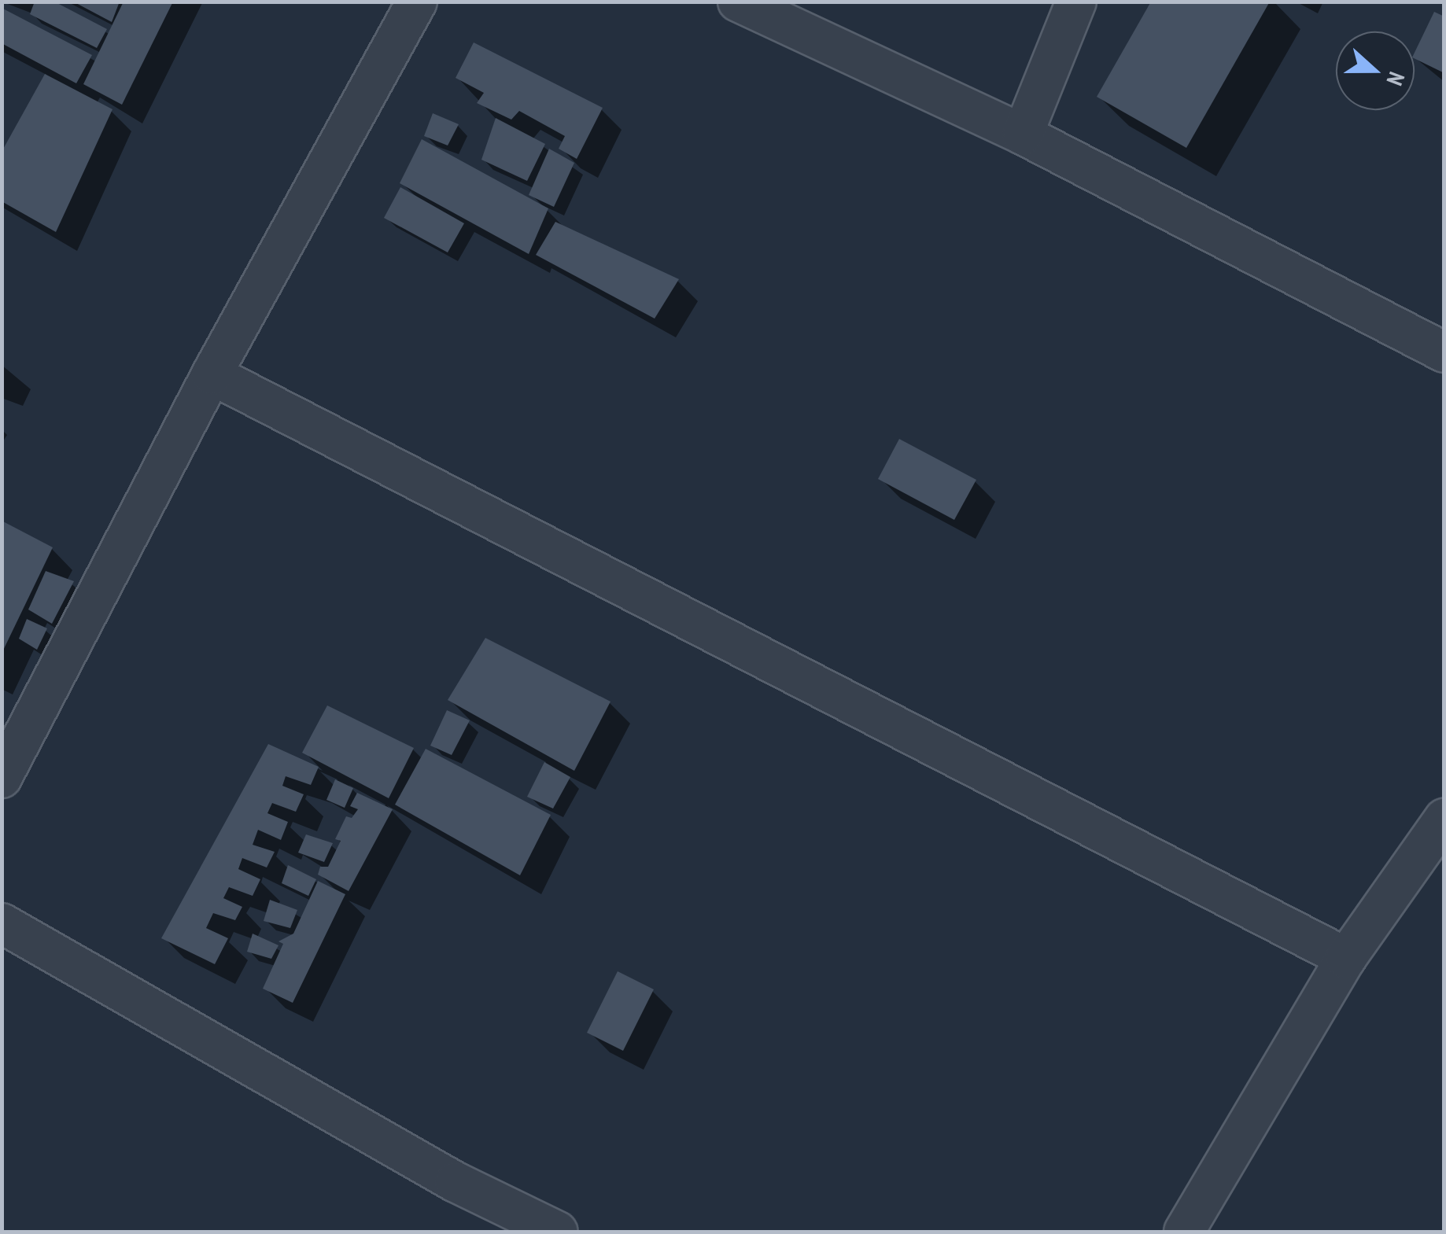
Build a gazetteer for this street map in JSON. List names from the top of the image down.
{
  "north": "right"
}
